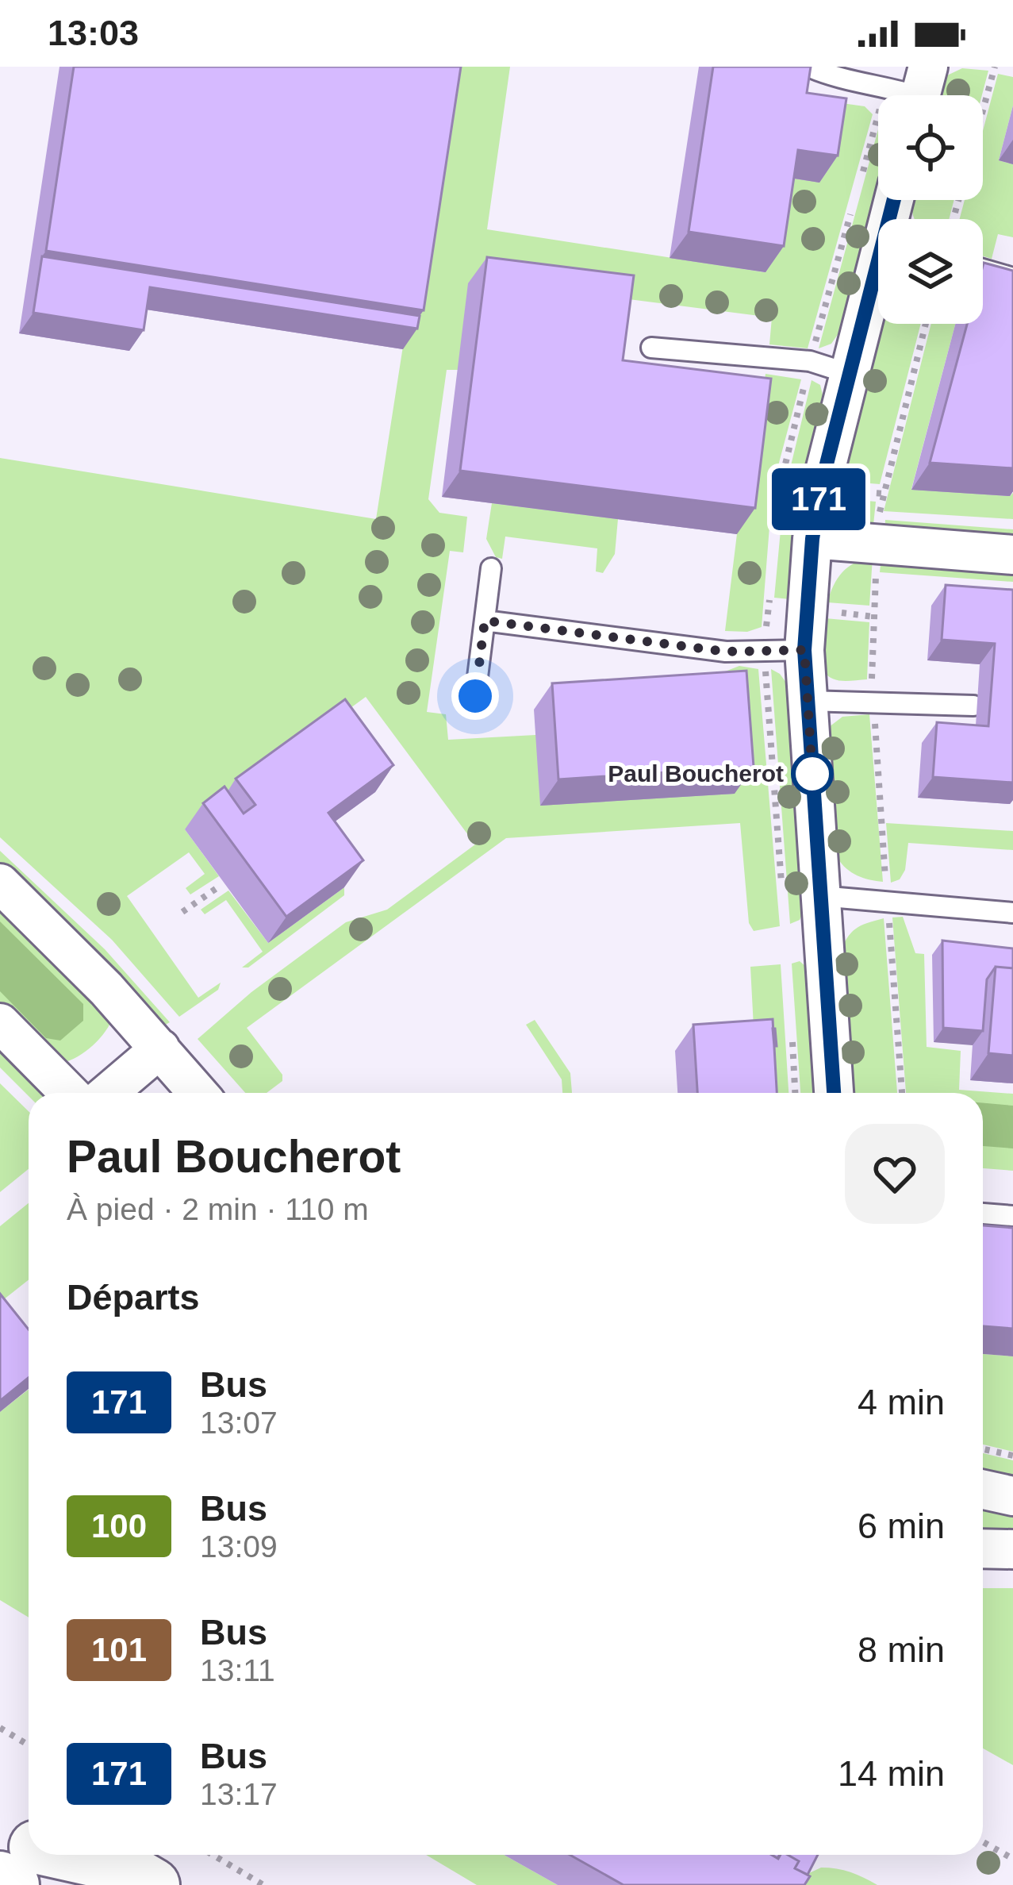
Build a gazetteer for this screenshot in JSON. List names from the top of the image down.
{
  "places": ["Paul Boucherot"],
  "lines": ["bus line 171"],
  "page": {
    "status": "13:03",
    "on_map": "171",
    "heading": [
      ["Paul Boucherot", "À pied · 2 min · 110 m"],
      "Départs"
    ],
    "list": [
      {
        "mark": "171",
        "name": "Bus",
        "note": "13:07",
        "value": "4 min"
      },
      {
        "mark": "100",
        "name": "Bus",
        "note": "13:09",
        "value": "6 min"
      },
      {
        "mark": "101",
        "name": "Bus",
        "note": "13:11",
        "value": "8 min"
      },
      {
        "mark": "171",
        "name": "Bus",
        "note": "13:17",
        "value": "14 min"
      }
    ]
  }
}
